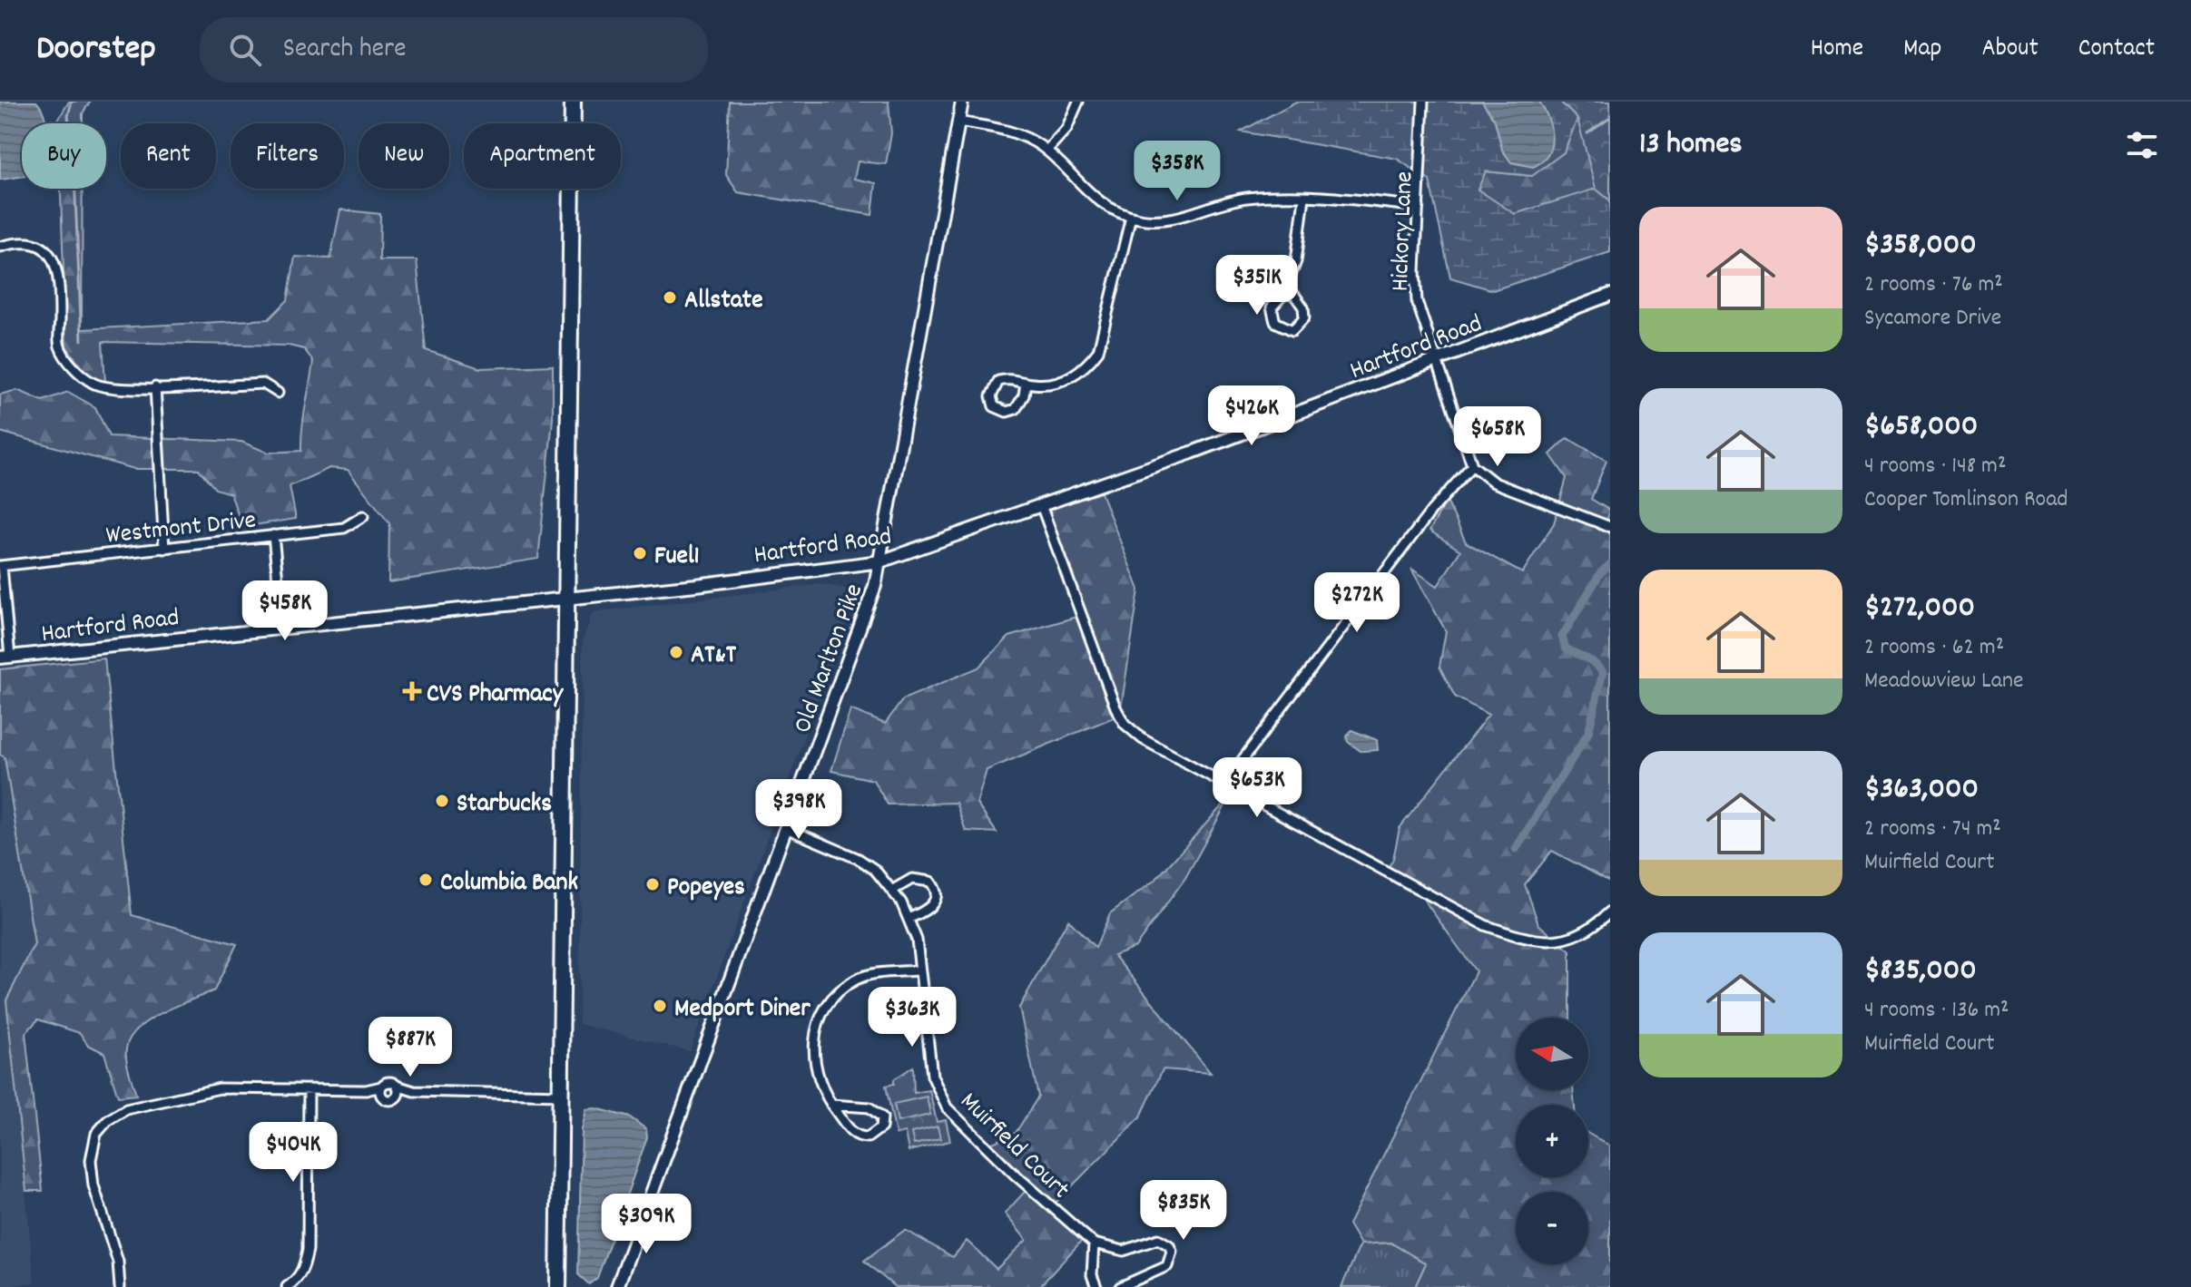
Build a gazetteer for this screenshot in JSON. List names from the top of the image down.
{
  "streets": {
    "street": [
      "Hickory Lane",
      "Hartford Road",
      "Westmont Drive",
      "Old Marlton Pike",
      "Muirfield Court"
    ]
  },
  "crossings": [
    ["Hickory Lane", "Hartford Road"],
    ["Hartford Road", "Old Marlton Pike"],
    ["Old Marlton Pike", "Muirfield Court"]
  ],
  "places": {
    "other": [
      "Allstate",
      "Fuel1",
      "AT&T",
      "Starbucks",
      "Columbia Bank",
      "Popeyes",
      "Medport Diner"
    ],
    "health": ["CVS Pharmacy"]
  },
  "north": "left",
  "page": {
    "header": "Doorstep",
    "search": "Search here",
    "nav": [
      "Home",
      "Map",
      "About",
      "Contact"
    ],
    "heading": "13 homes",
    "chip": [
      "Buy",
      "Rent",
      "Filters",
      "New",
      "Apartment"
    ],
    "price": [
      "$358K",
      "$351K",
      "$426K",
      "$658K",
      "$272K",
      "$458K",
      "$653K",
      "$398K",
      "$363K",
      "$887K",
      "$404K",
      "$835K",
      "$309K"
    ],
    "list": [
      {
        "name": "$358,000",
        "note": "2 rooms · 76 m² · Sycamore Drive"
      },
      {
        "name": "$658,000",
        "note": "4 rooms · 148 m² · Cooper Tomlinson Road"
      },
      {
        "name": "$272,000",
        "note": "2 rooms · 62 m² · Meadowview Lane"
      },
      {
        "name": "$363,000",
        "note": "2 rooms · 74 m² · Muirfield Court"
      },
      {
        "name": "$835,000",
        "note": "4 rooms · 136 m² · Muirfield Court"
      }
    ],
    "map_buttons": ["+", "−"]
  }
}
